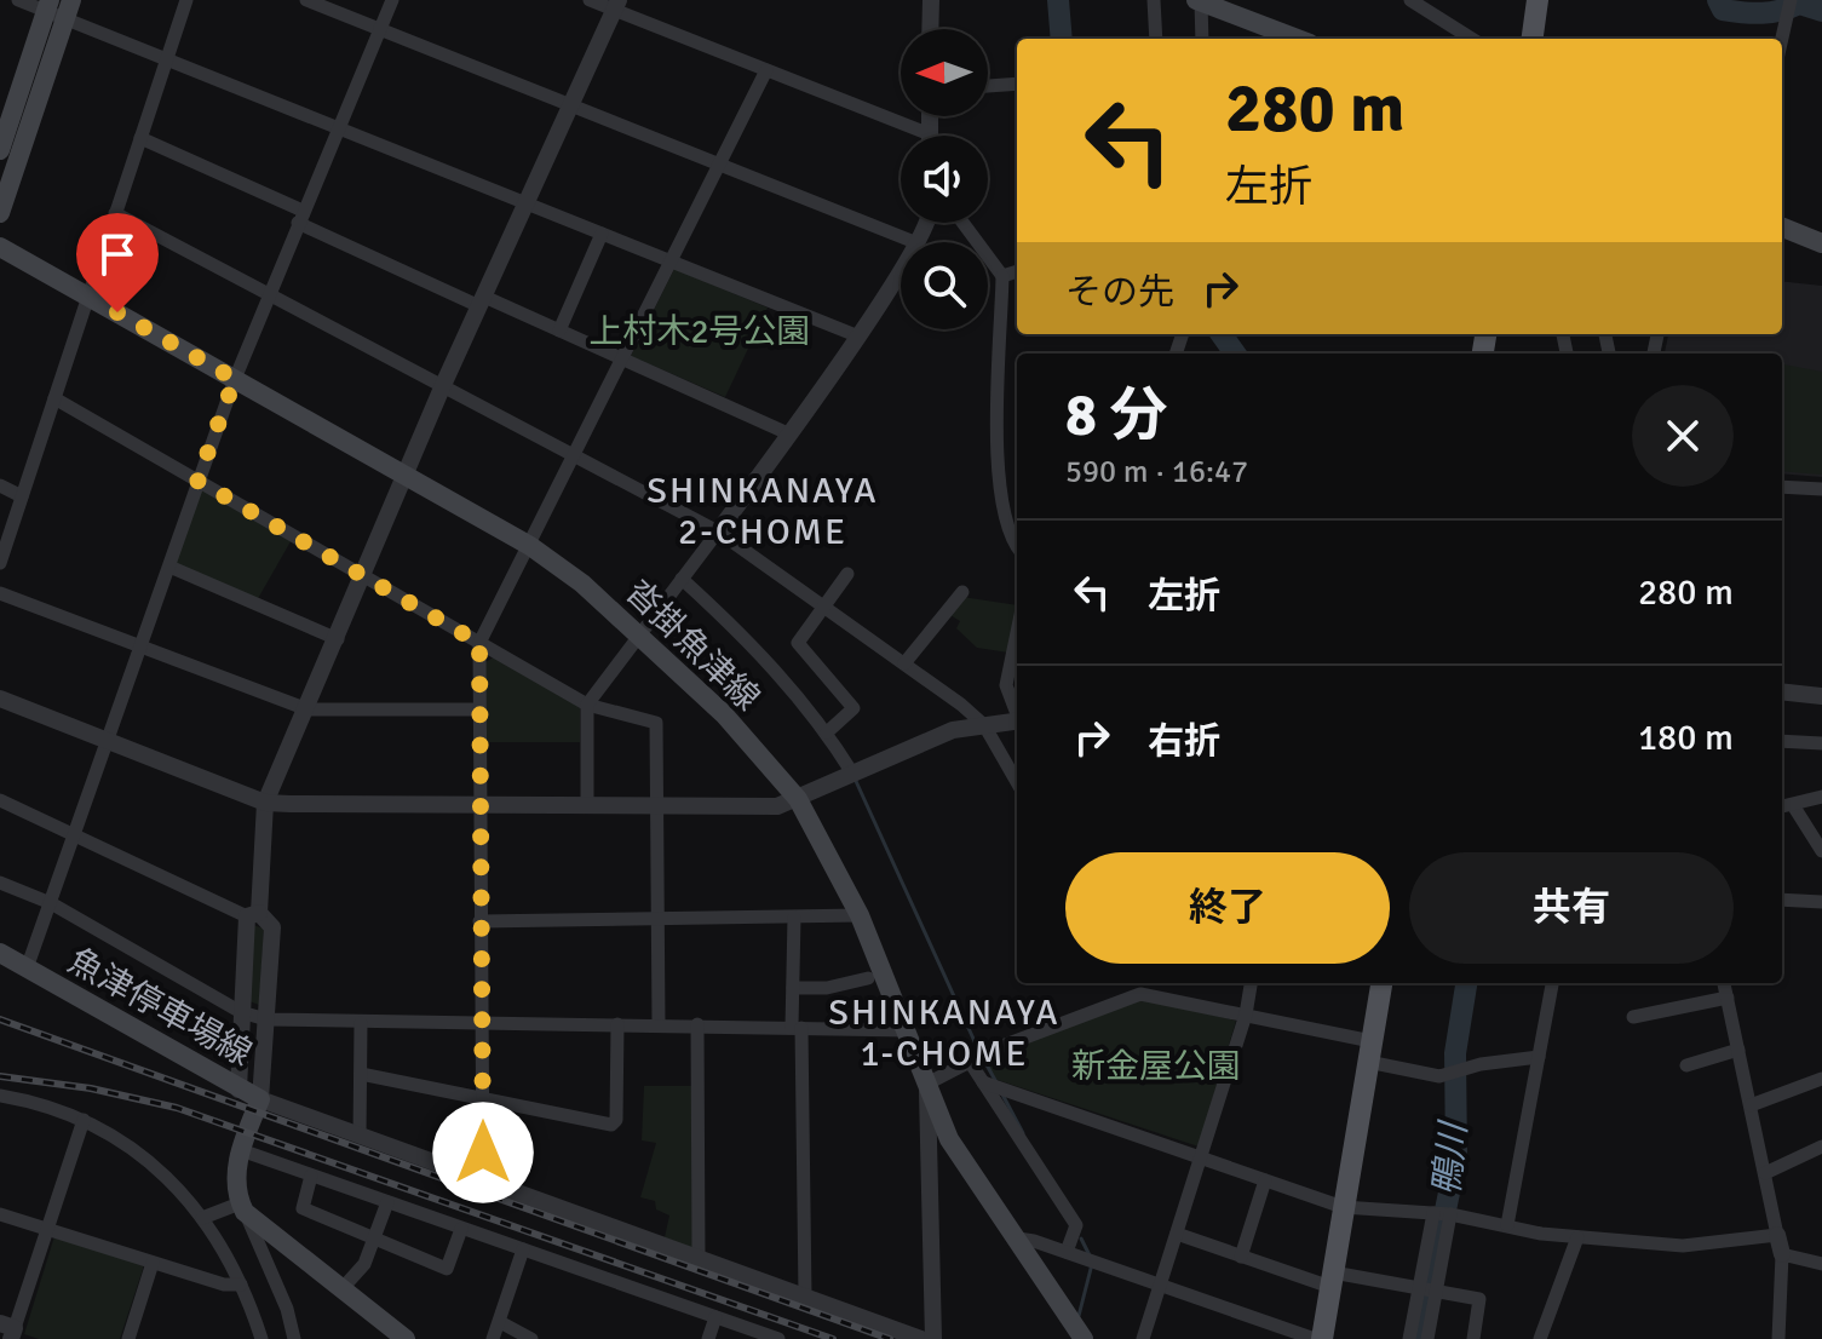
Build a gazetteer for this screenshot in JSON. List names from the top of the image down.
{
  "streets": {
    "main road": ["沓掛魚津線", "魚津停車場線"]
  },
  "districts": ["SHINKANAYA 2-CHOME", "SHINKANAYA 1-CHOME"],
  "water": ["鴨川"],
  "parks": ["上村木2号公園", "新金屋公園"],
  "north": "left",
  "page": {
    "turn": ["280 m", "左折"],
    "then": "その先",
    "heading": ["8 分", "590 m · 16:47"],
    "list": [
      {
        "name": "左折",
        "value": "280 m"
      },
      {
        "name": "右折",
        "value": "180 m"
      }
    ],
    "buttons": ["終了", "共有"]
  }
}
